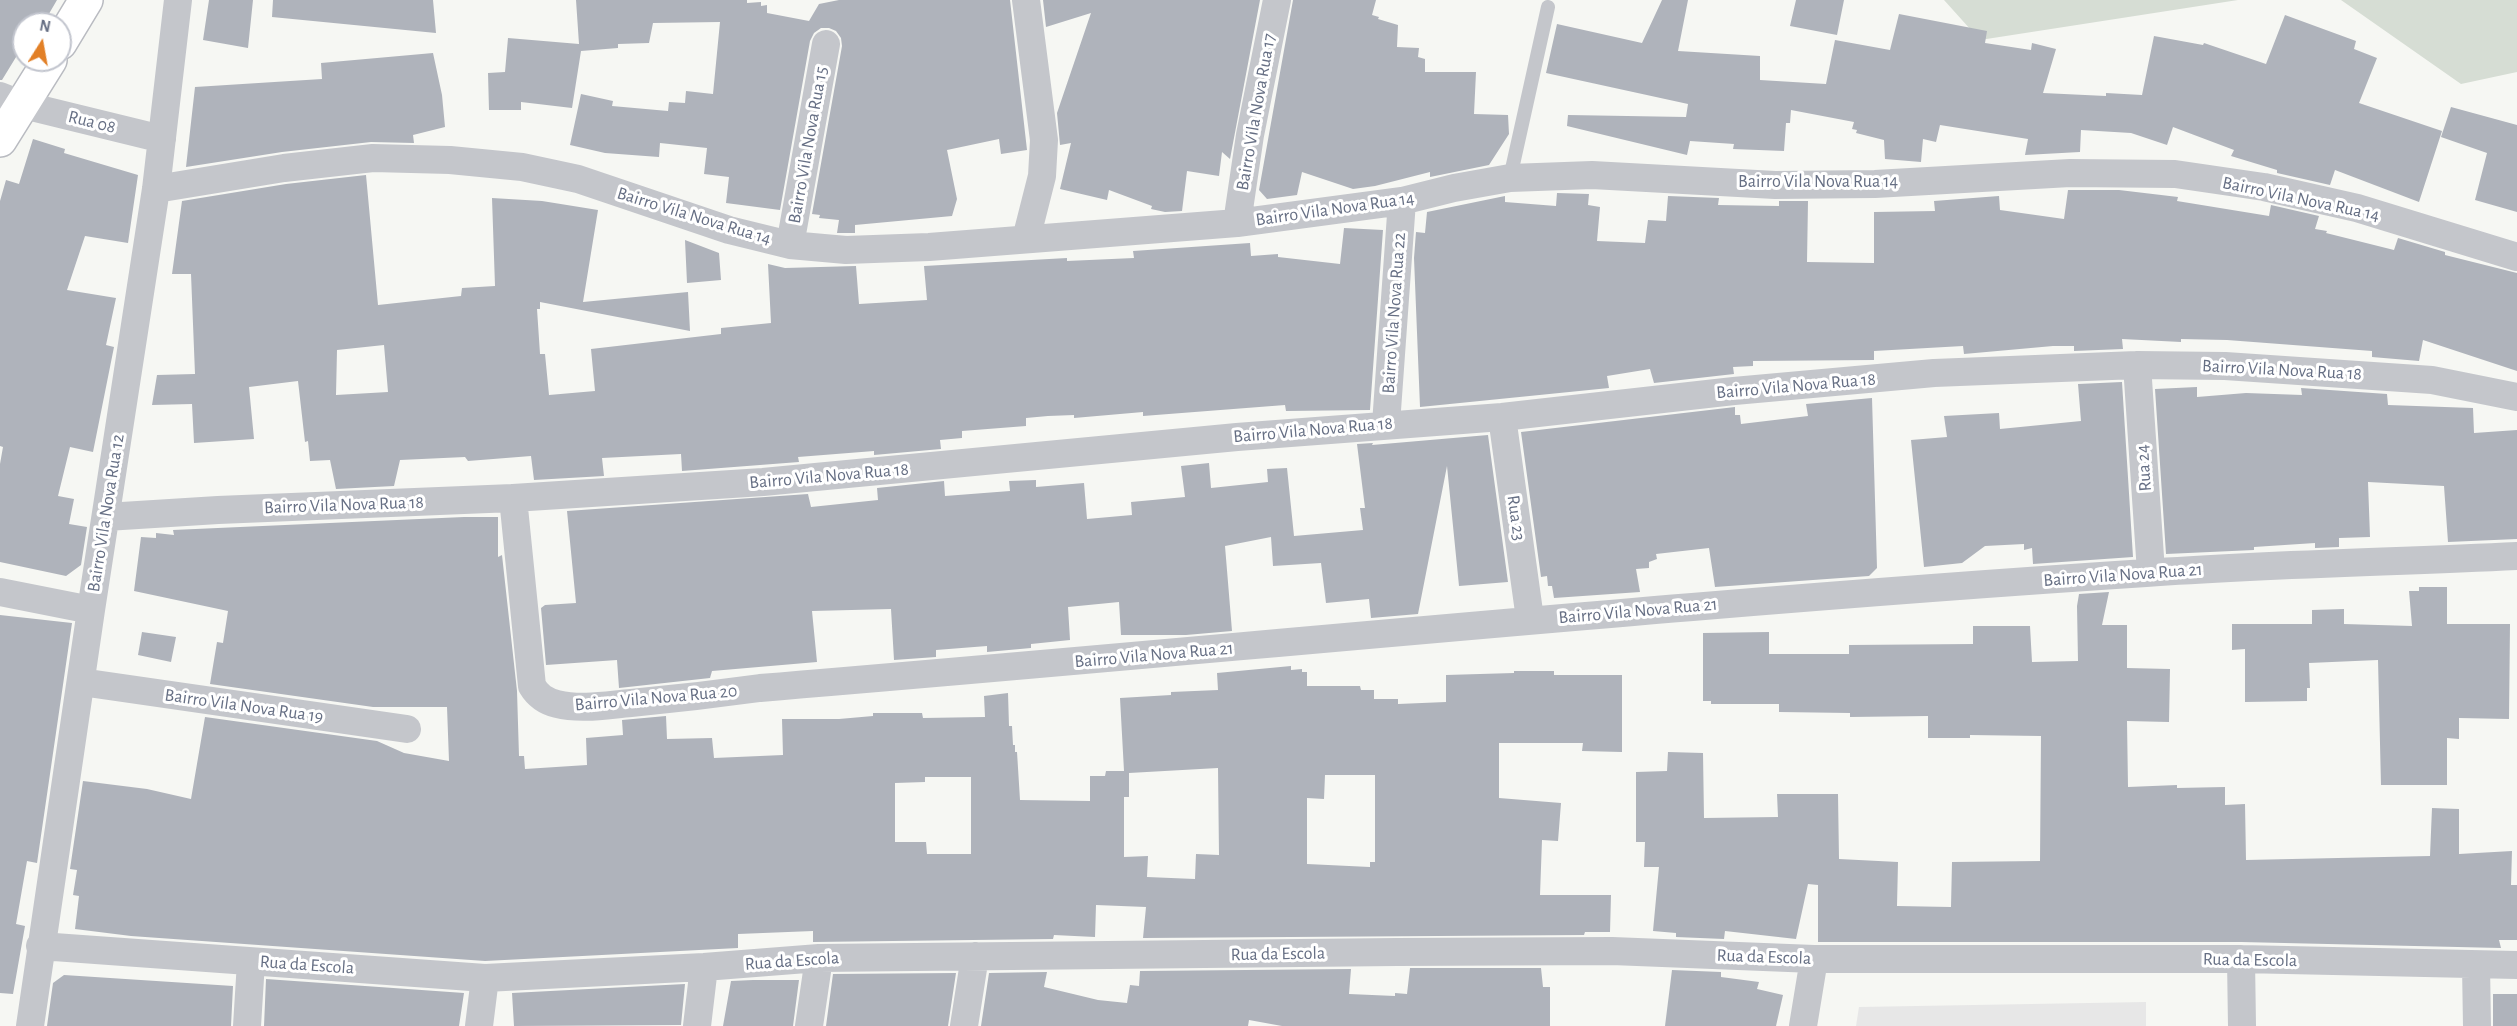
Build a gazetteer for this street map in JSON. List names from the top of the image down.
{
  "streets": {
    "street": [
      "Bairro Vila Nova Rua 17",
      "Rua 08",
      "Bairro Vila Nova Rua 15",
      "Bairro Vila Nova Rua 14",
      "Bairro Vila Nova Rua 22",
      "Bairro Vila Nova Rua 18",
      "Rua 24",
      "Bairro Vila Nova Rua 12",
      "Rua 23",
      "Bairro Vila Nova Rua 21",
      "Bairro Vila Nova Rua 20",
      "Bairro Vila Nova Rua 19",
      "Rua da Escola"
    ]
  },
  "crossings": [
    ["Bairro Vila Nova Rua 17", "Bairro Vila Nova Rua 14"],
    ["Rua 08", "Bairro Vila Nova Rua 12"],
    ["Bairro Vila Nova Rua 15", "Bairro Vila Nova Rua 14"],
    ["Bairro Vila Nova Rua 14", "Bairro Vila Nova Rua 22"],
    ["Bairro Vila Nova Rua 14", "Bairro Vila Nova Rua 12"],
    ["Bairro Vila Nova Rua 22", "Bairro Vila Nova Rua 18"],
    ["Bairro Vila Nova Rua 18", "Rua 24"],
    ["Bairro Vila Nova Rua 18", "Bairro Vila Nova Rua 12"],
    ["Bairro Vila Nova Rua 18", "Rua 23"],
    ["Bairro Vila Nova Rua 18", "Bairro Vila Nova Rua 20"],
    ["Rua 24", "Bairro Vila Nova Rua 21"],
    ["Bairro Vila Nova Rua 12", "Bairro Vila Nova Rua 19"],
    ["Bairro Vila Nova Rua 12", "Rua da Escola"],
    ["Rua 23", "Bairro Vila Nova Rua 21"],
    ["Bairro Vila Nova Rua 21", "Bairro Vila Nova Rua 20"]
  ],
  "north": "top"
}
